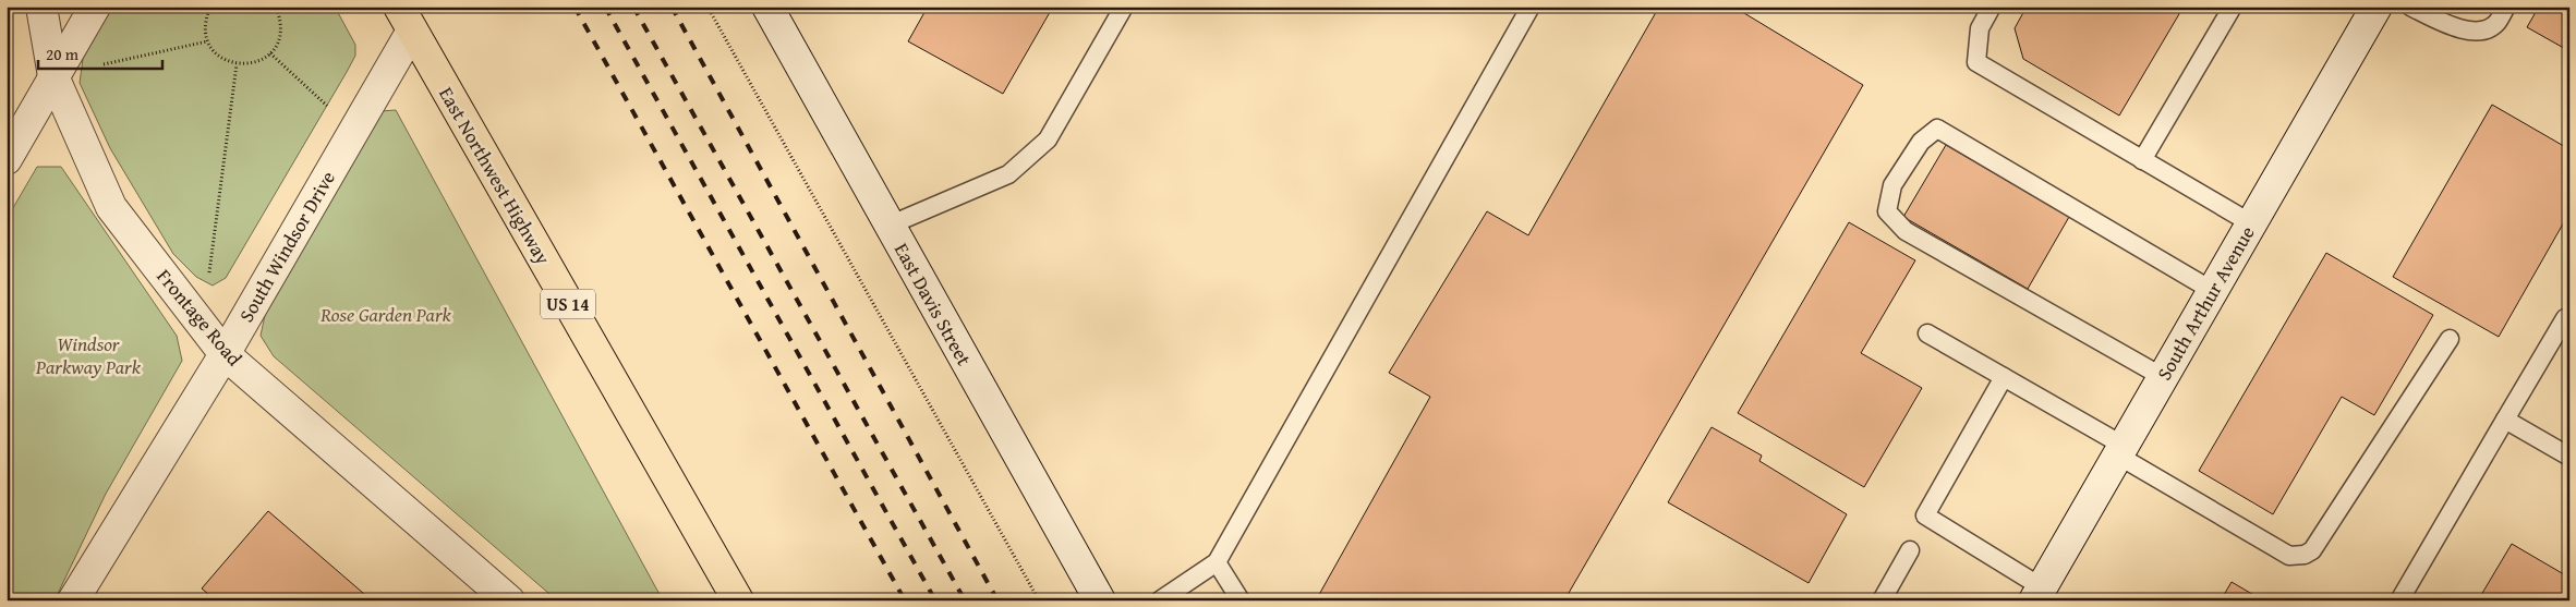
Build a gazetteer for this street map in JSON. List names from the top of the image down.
{
  "streets": {
    "main road": ["East Northwest Highway", "US 14"],
    "street": [
      "South Windsor Drive",
      "South Arthur Avenue",
      "East Davis Street",
      "Frontage Road"
    ]
  },
  "crossings": [
    ["East Northwest Highway", "South Windsor Drive"],
    ["South Windsor Drive", "Frontage Road"]
  ],
  "parks": ["Rose Garden Park", "Windsor Parkway Park"],
  "scale_bar": "20 m"
}
